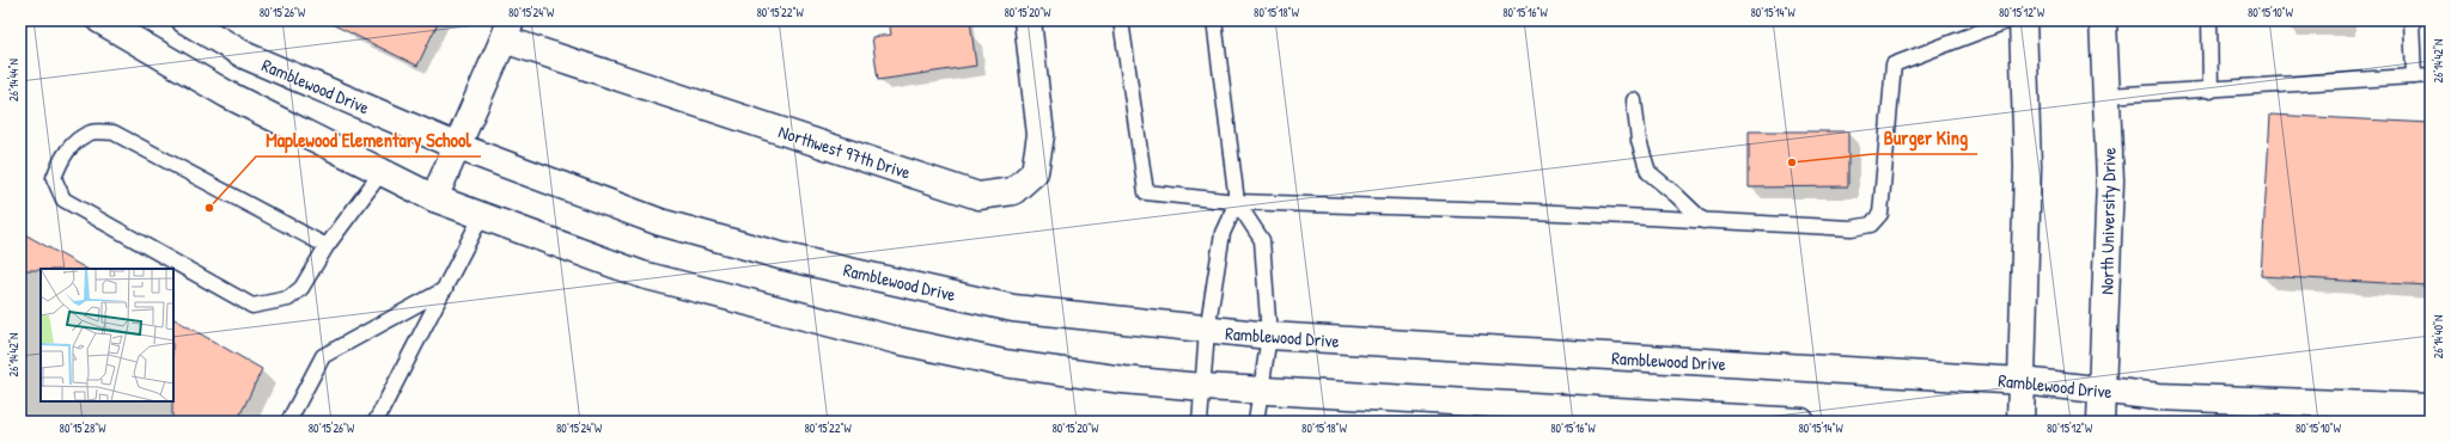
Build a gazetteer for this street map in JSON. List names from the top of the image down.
{
  "streets": {
    "street": ["Ramblewood Drive", "Northwest 97th Drive", "North University Drive"]
  },
  "crossings": [
    ["Ramblewood Drive", "Northwest 97th Drive"],
    ["Ramblewood Drive", "North University Drive"]
  ],
  "places": ["Burger King", "Maplewood Elementary School"],
  "coordinates": [
    "80°15'26\"W",
    "80°15'24\"W",
    "80°15'22\"W",
    "80°15'20\"W",
    "80°15'18\"W",
    "80°15'16\"W",
    "80°15'14\"W",
    "80°15'12\"W",
    "80°15'10\"W",
    "26°14'42\"N",
    "26°14'44\"N",
    "26°14'40\"N",
    "80°15'28\"W"
  ]
}
